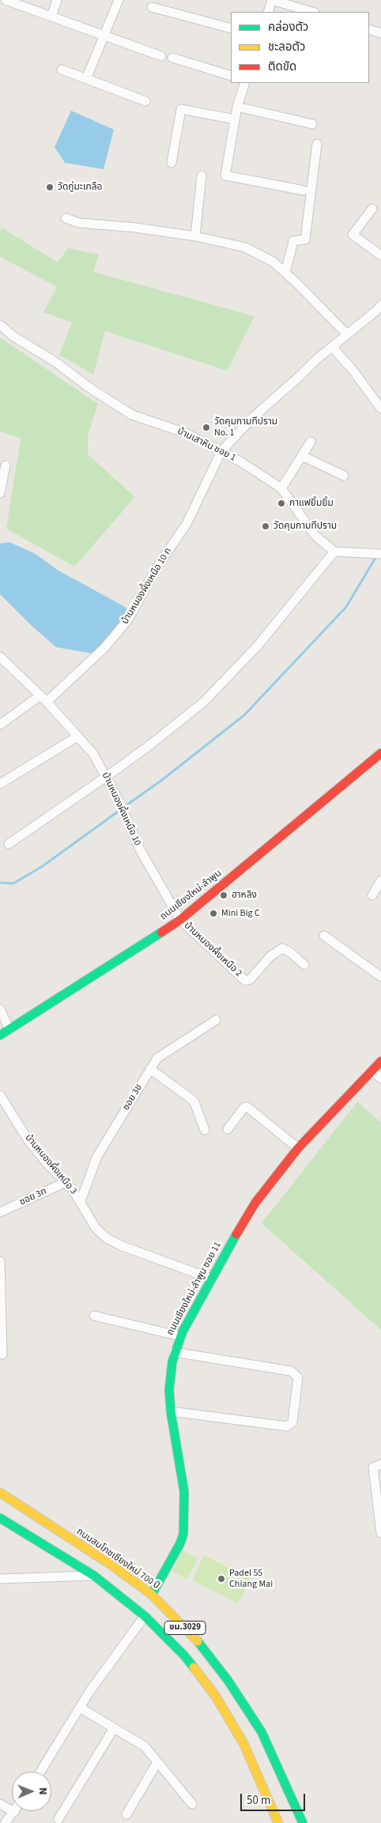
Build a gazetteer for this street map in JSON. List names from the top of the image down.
{
  "streets": {
    "main road": [
      "ถนนเชียงใหม่-ลำพูน",
      "ถนนเชียงใหม่-ลำพูน ซอย 11",
      "ถนนสมโภชเชียงใหม่ 700 ปี",
      "ชม.3029"
    ],
    "street": [
      "บ้านเสาหิน ซอย 1",
      "บ้านหนองผึ้งเหนือ 10 ก",
      "บ้านหนองผึ้งเหนือ 10",
      "บ้านหนองผึ้งเหนือ 2",
      "ซอย 3ข",
      "บ้านหนองผึ้งเหนือ 3",
      "ซอย 3ก"
    ]
  },
  "crossings": [
    ["บ้านเสาหิน ซอย 1", "บ้านหนองผึ้งเหนือ 10 ก"],
    ["บ้านหนองผึ้งเหนือ 10 ก", "บ้านหนองผึ้งเหนือ 10"],
    ["บ้านหนองผึ้งเหนือ 10", "ถนนเชียงใหม่-ลำพูน"],
    ["บ้านหนองผึ้งเหนือ 10", "บ้านหนองผึ้งเหนือ 2"],
    ["ถนนเชียงใหม่-ลำพูน", "บ้านหนองผึ้งเหนือ 2"],
    ["ซอย 3ข", "บ้านหนองผึ้งเหนือ 3"],
    ["บ้านหนองผึ้งเหนือ 3", "ซอย 3ก"],
    ["บ้านหนองผึ้งเหนือ 3", "ถนนเชียงใหม่-ลำพูน ซอย 11"],
    ["ถนนเชียงใหม่-ลำพูน ซอย 11", "ถนนสมโภชเชียงใหม่ 700 ปี"]
  ],
  "places": [
    "วัดกู่มะเกลือ",
    "วัดคุมกามทีปราม No. 1",
    "กาแฟยิ้มยิ้ม",
    "วัดคุมกามทีปราม",
    "ฮาหลิง",
    "Mini Big C",
    "Padel 55 Chiang Mai"
  ],
  "legend": ["คล่องตัว", "ชะลอตัว", "ติดขัด"],
  "scale_bar": "50 m",
  "north": "right"
}
